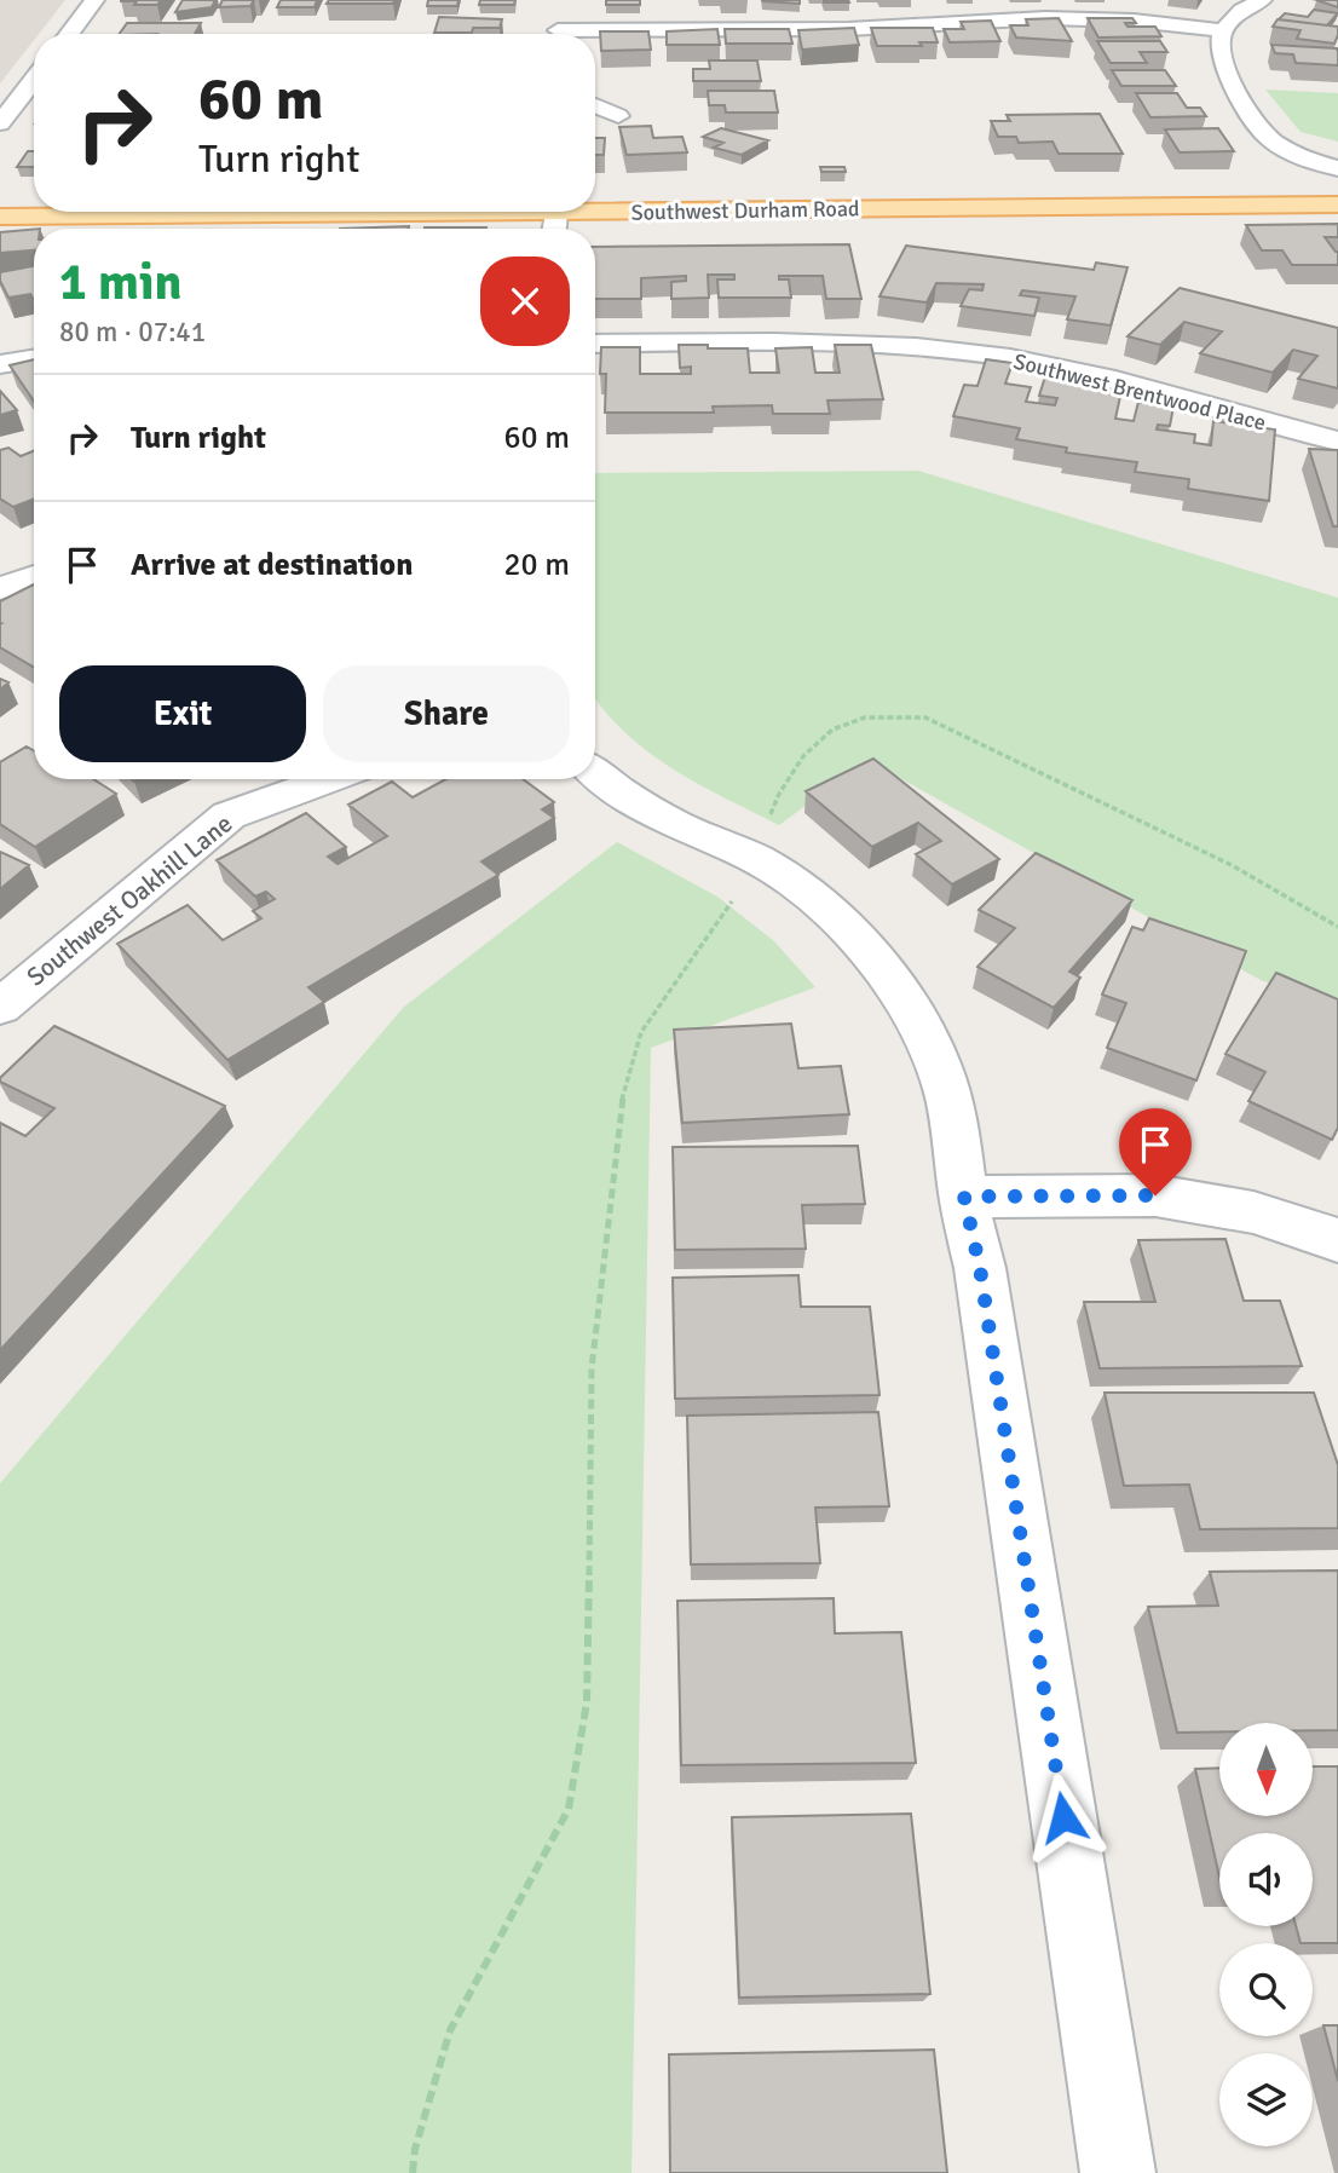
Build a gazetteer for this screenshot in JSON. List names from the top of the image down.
{
  "streets": {
    "main road": ["Southwest Durham Road"],
    "street": ["Southwest Brentwood Place", "Southwest Oakhill Lane"]
  },
  "north": "bottom",
  "page": {
    "turn": ["60 m", "Turn right"],
    "heading": ["1 min", "80 m · 07:41"],
    "list": [
      {
        "name": "Turn right",
        "value": "60 m"
      },
      {
        "name": "Arrive at destination",
        "value": "20 m"
      }
    ],
    "buttons": ["Exit", "Share"]
  }
}
